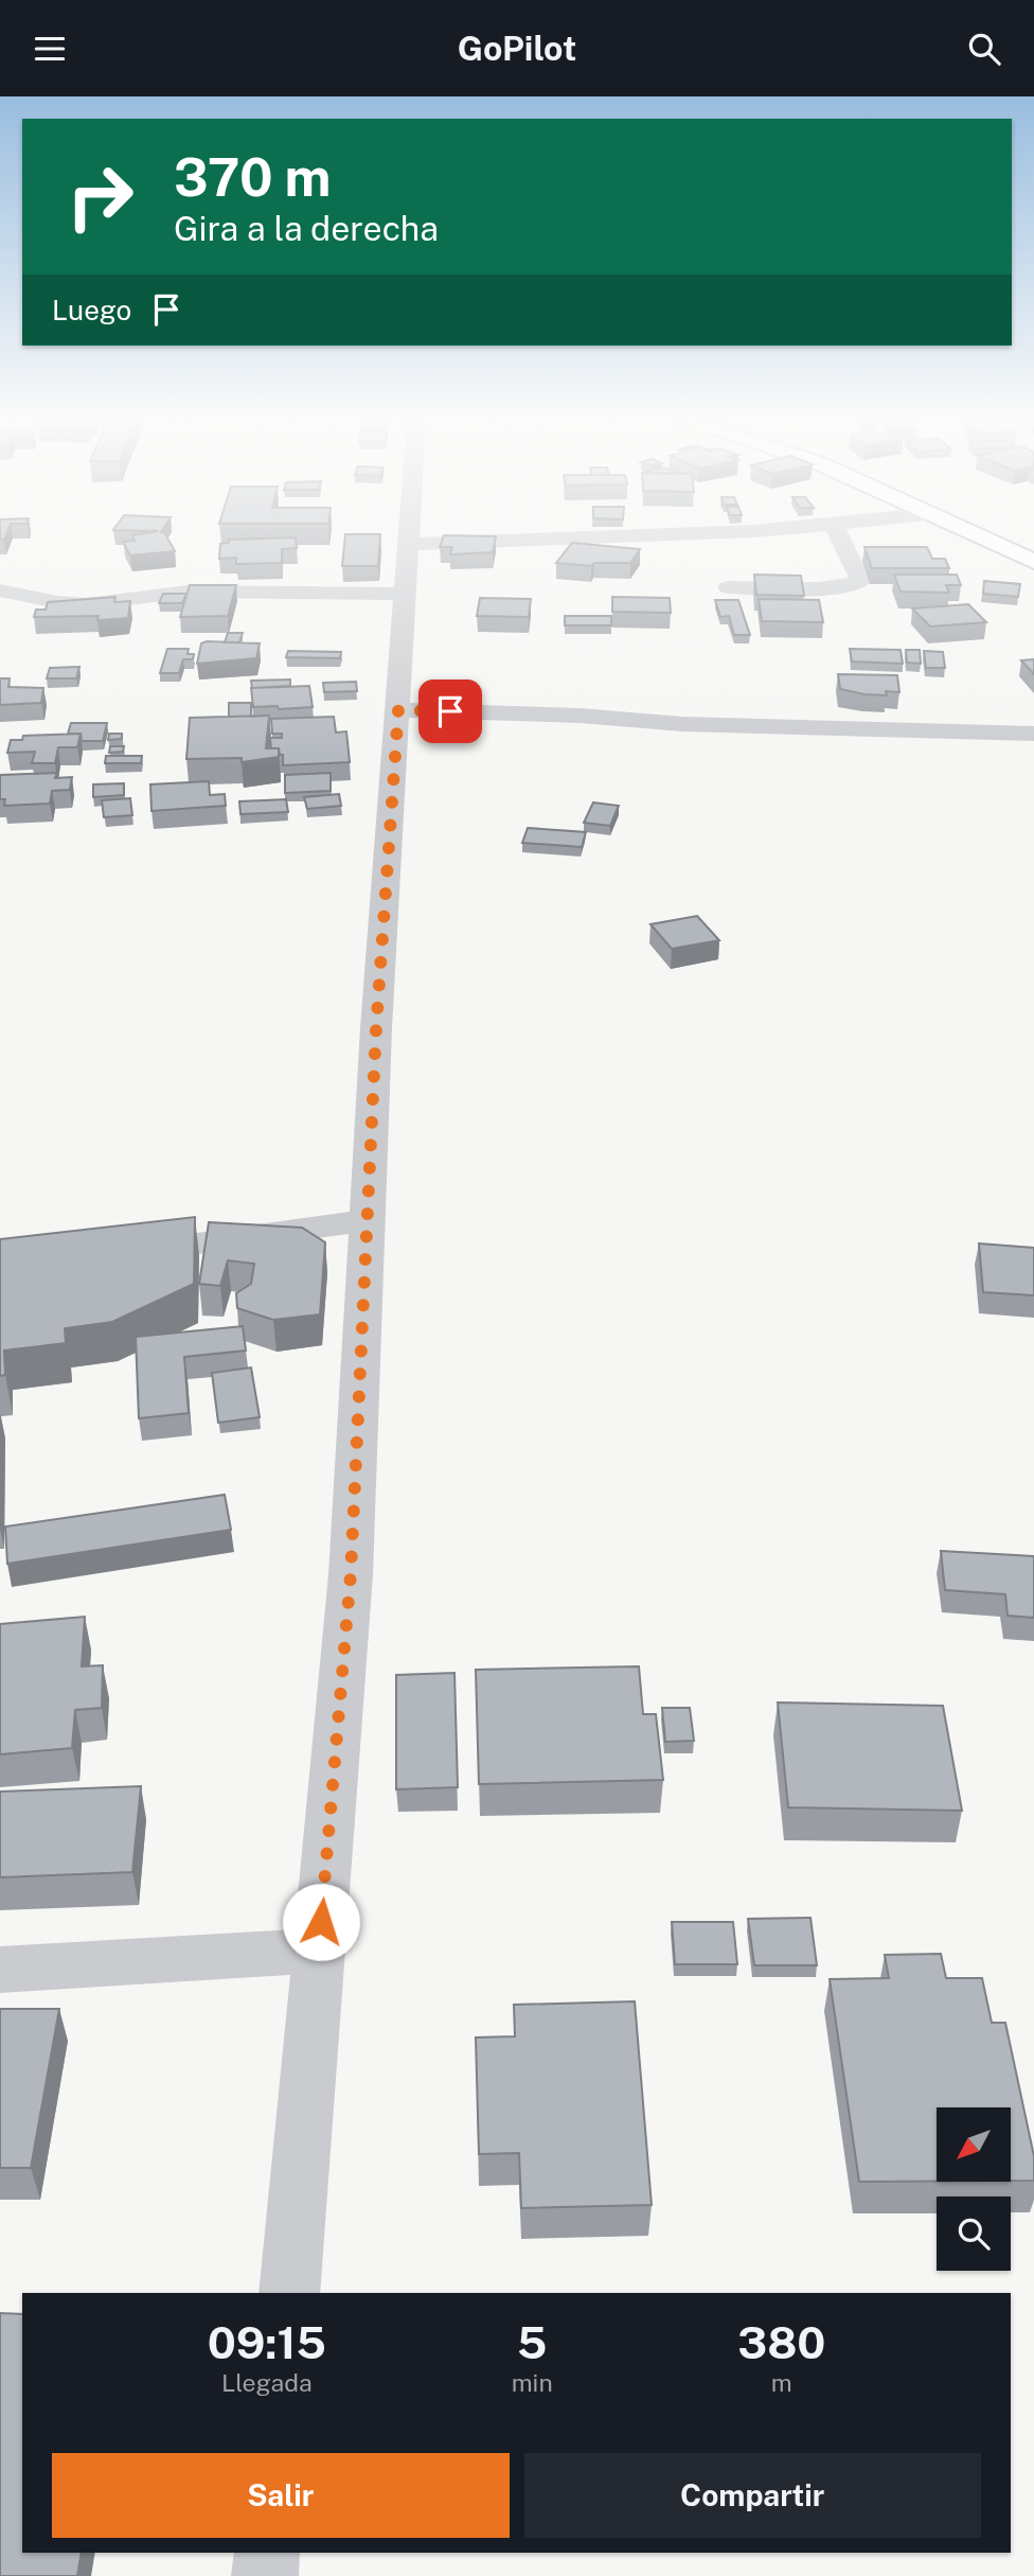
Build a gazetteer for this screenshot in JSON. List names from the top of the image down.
{
  "north": "bottom left",
  "page": {
    "header": "GoPilot",
    "turn": ["370 m", "Gira a la derecha"],
    "then": "Luego",
    "eta": [
      "09:15",
      "Llegada",
      "5",
      "min",
      "380",
      "m"
    ],
    "buttons": ["Salir", "Compartir"]
  }
}
